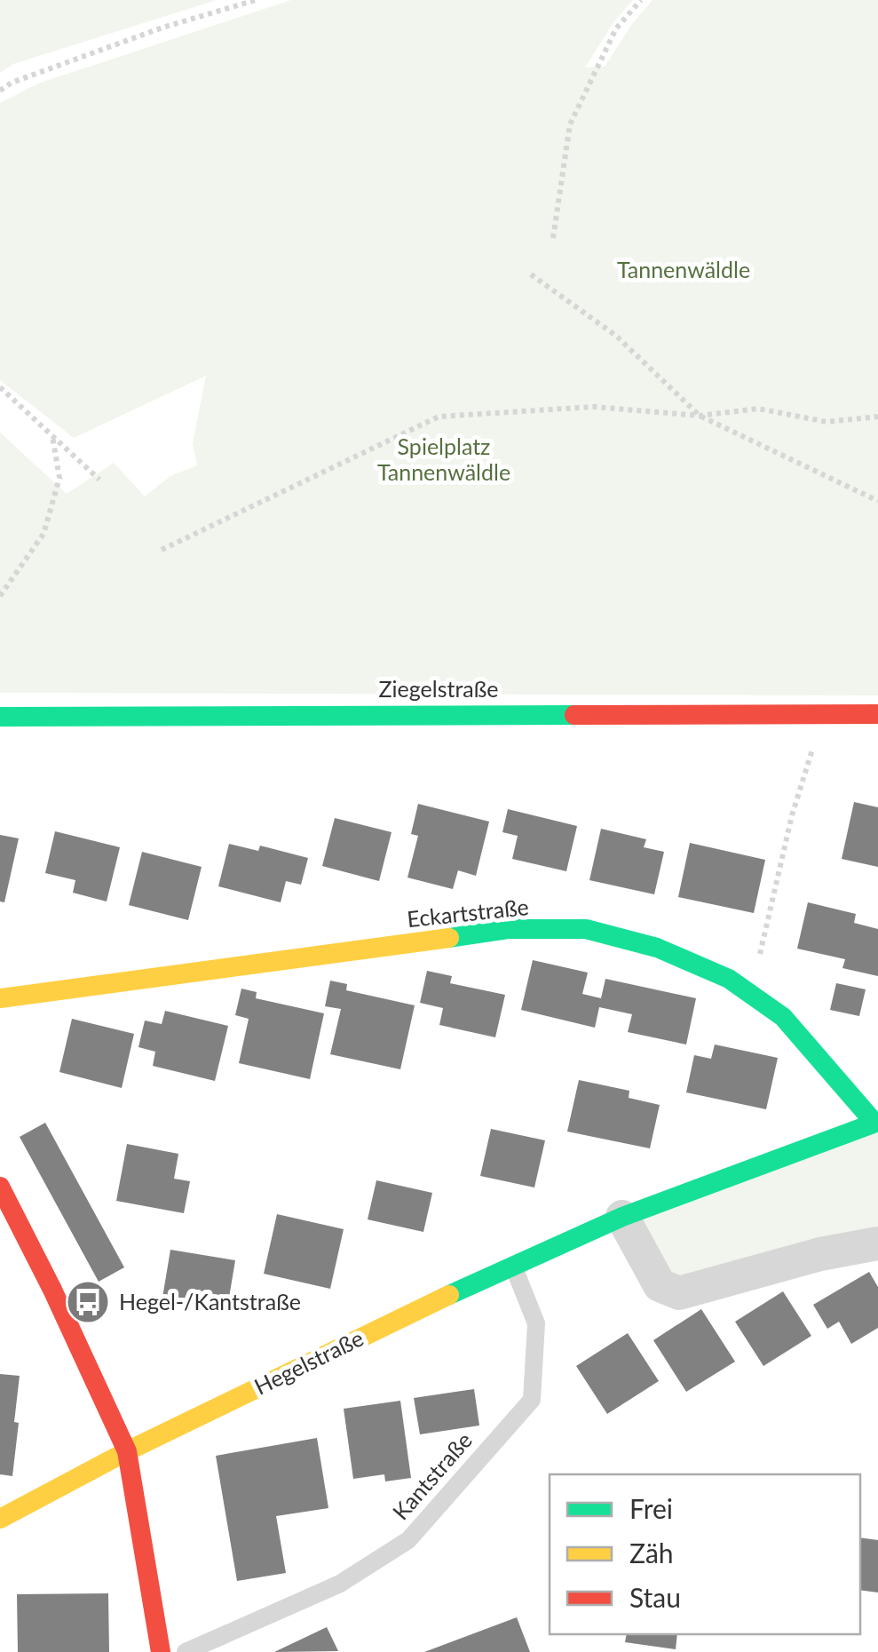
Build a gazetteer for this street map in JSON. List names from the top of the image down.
{
  "streets": {
    "street": ["Ziegelstraße", "Eckartstraße", "Hegelstraße"],
    "lane": ["Kantstraße"]
  },
  "crossings": [
    ["Eckartstraße", "Hegelstraße"],
    ["Hegelstraße", "Kantstraße"]
  ],
  "parks": ["Tannenwäldle", "Spielplatz Tannenwäldle"],
  "places": {
    "bus stop": ["Hegel-/Kantstraße"]
  },
  "legend": ["Frei", "Zäh", "Stau"]
}
